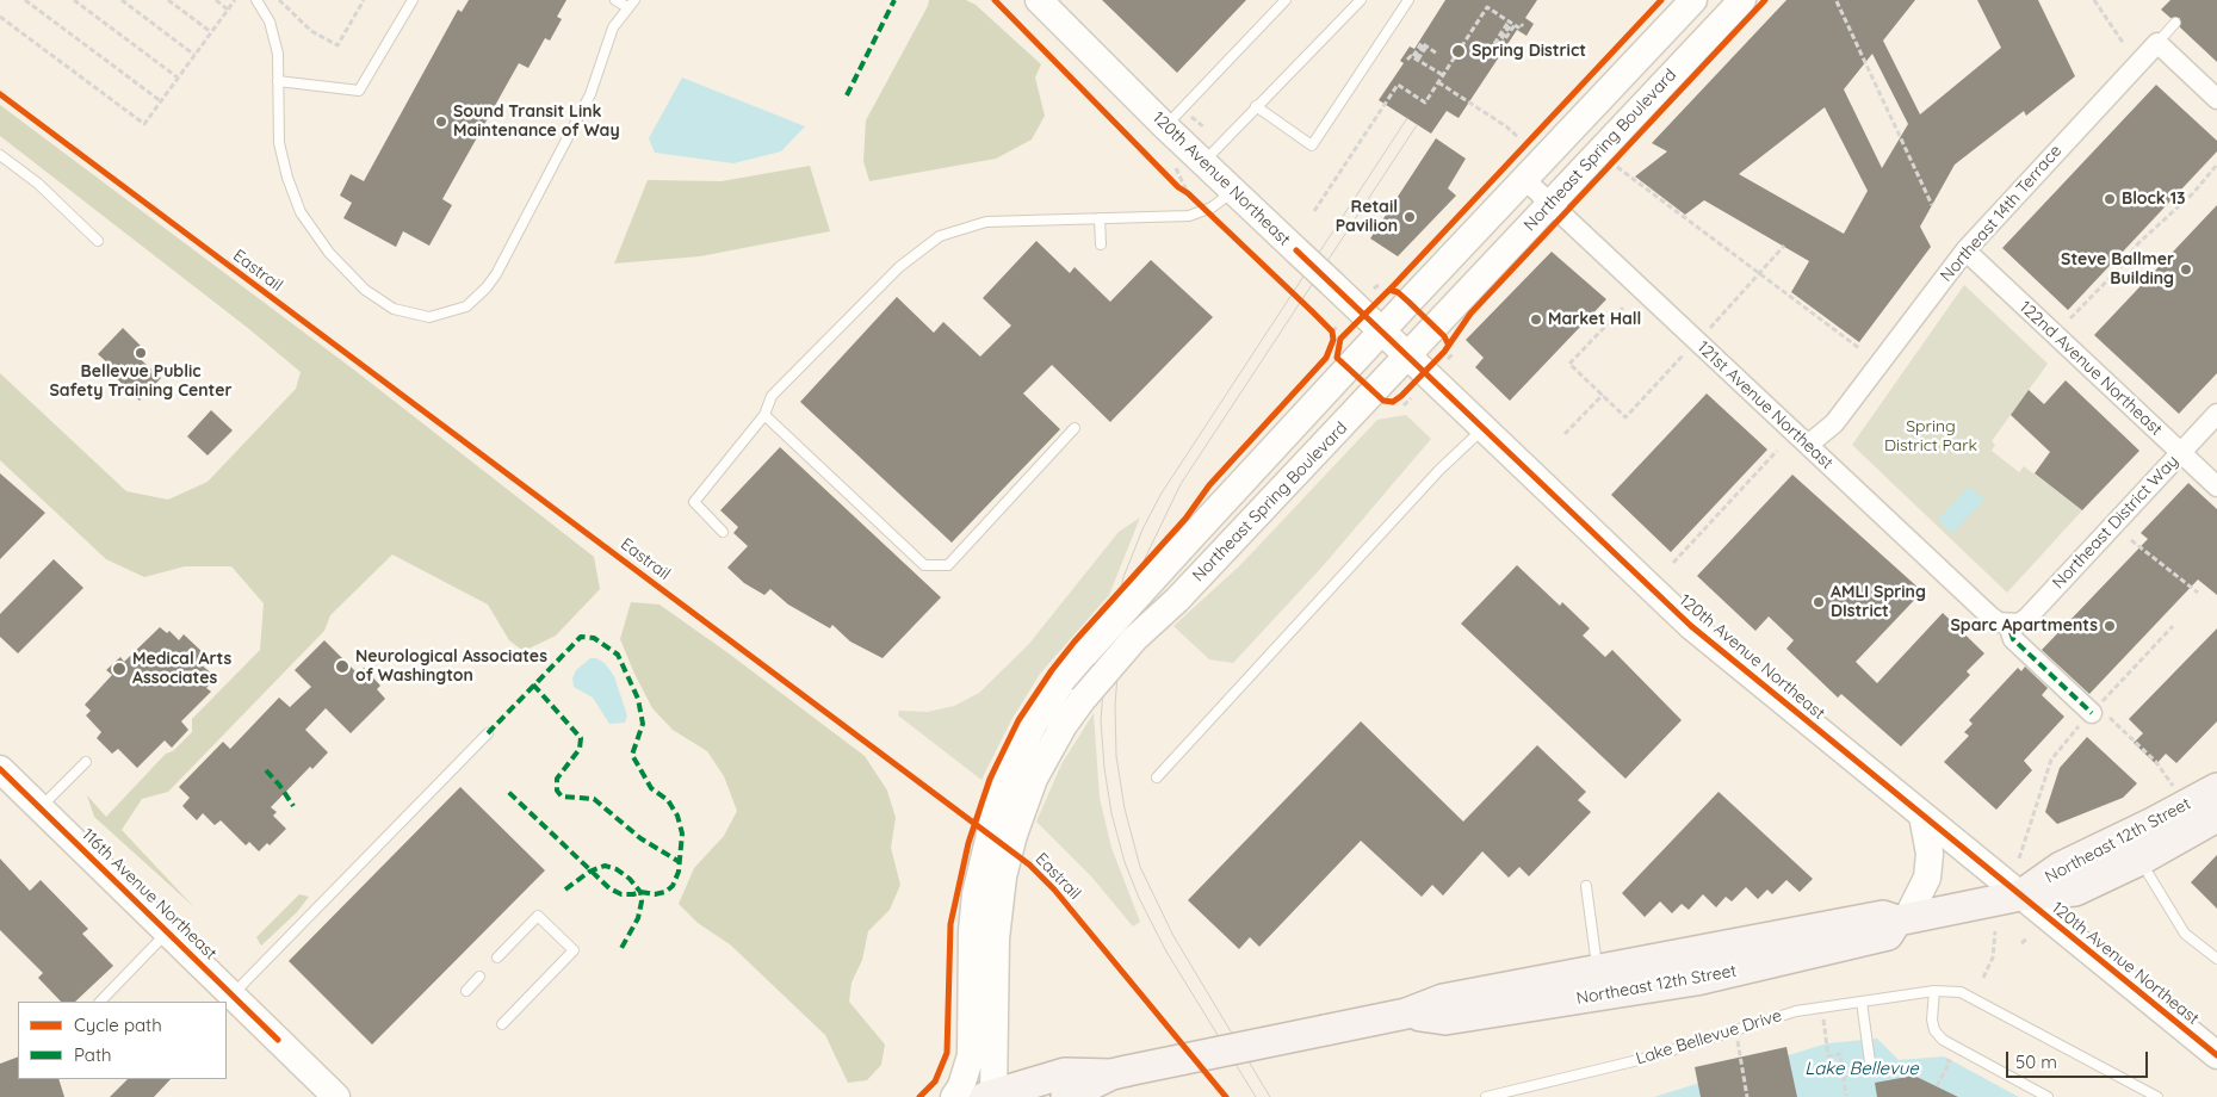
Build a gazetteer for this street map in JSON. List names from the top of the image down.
{
  "streets": {
    "main road": ["Northeast 12th Street"],
    "street": [
      "Northeast Spring Boulevard",
      "120th Avenue Northeast",
      "Northeast 14th Terrace",
      "122nd Avenue Northeast",
      "121st Avenue Northeast",
      "Northeast District Way",
      "116th Avenue Northeast"
    ],
    "lane": ["Lake Bellevue Drive"],
    "cycle path": ["Eastrail"]
  },
  "crossings": [
    ["Northeast Spring Boulevard", "120th Avenue Northeast"],
    ["Northeast Spring Boulevard", "121st Avenue Northeast"],
    ["Northeast Spring Boulevard", "Northeast 12th Street"],
    ["120th Avenue Northeast", "Northeast 12th Street"],
    ["Northeast 14th Terrace", "122nd Avenue Northeast"],
    ["Northeast 14th Terrace", "121st Avenue Northeast"],
    ["122nd Avenue Northeast", "Northeast District Way"],
    ["121st Avenue Northeast", "Northeast District Way"]
  ],
  "water": ["Lake Bellevue"],
  "parks": ["Spring District Park"],
  "places": [
    "Spring District",
    "Sound Transit Link Maintenance of Way",
    "Block 13",
    "Retail Pavilion",
    "Steve Ballmer Building",
    "Market Hall",
    "Bellevue Public Safety Training Center",
    "AMLI Spring DIstrict",
    "Sparc Apartments",
    "Neurological Associates of Washington",
    "Medical Arts Associates"
  ],
  "legend": ["Cycle path", "Path"],
  "scale_bar": "50 m"
}
